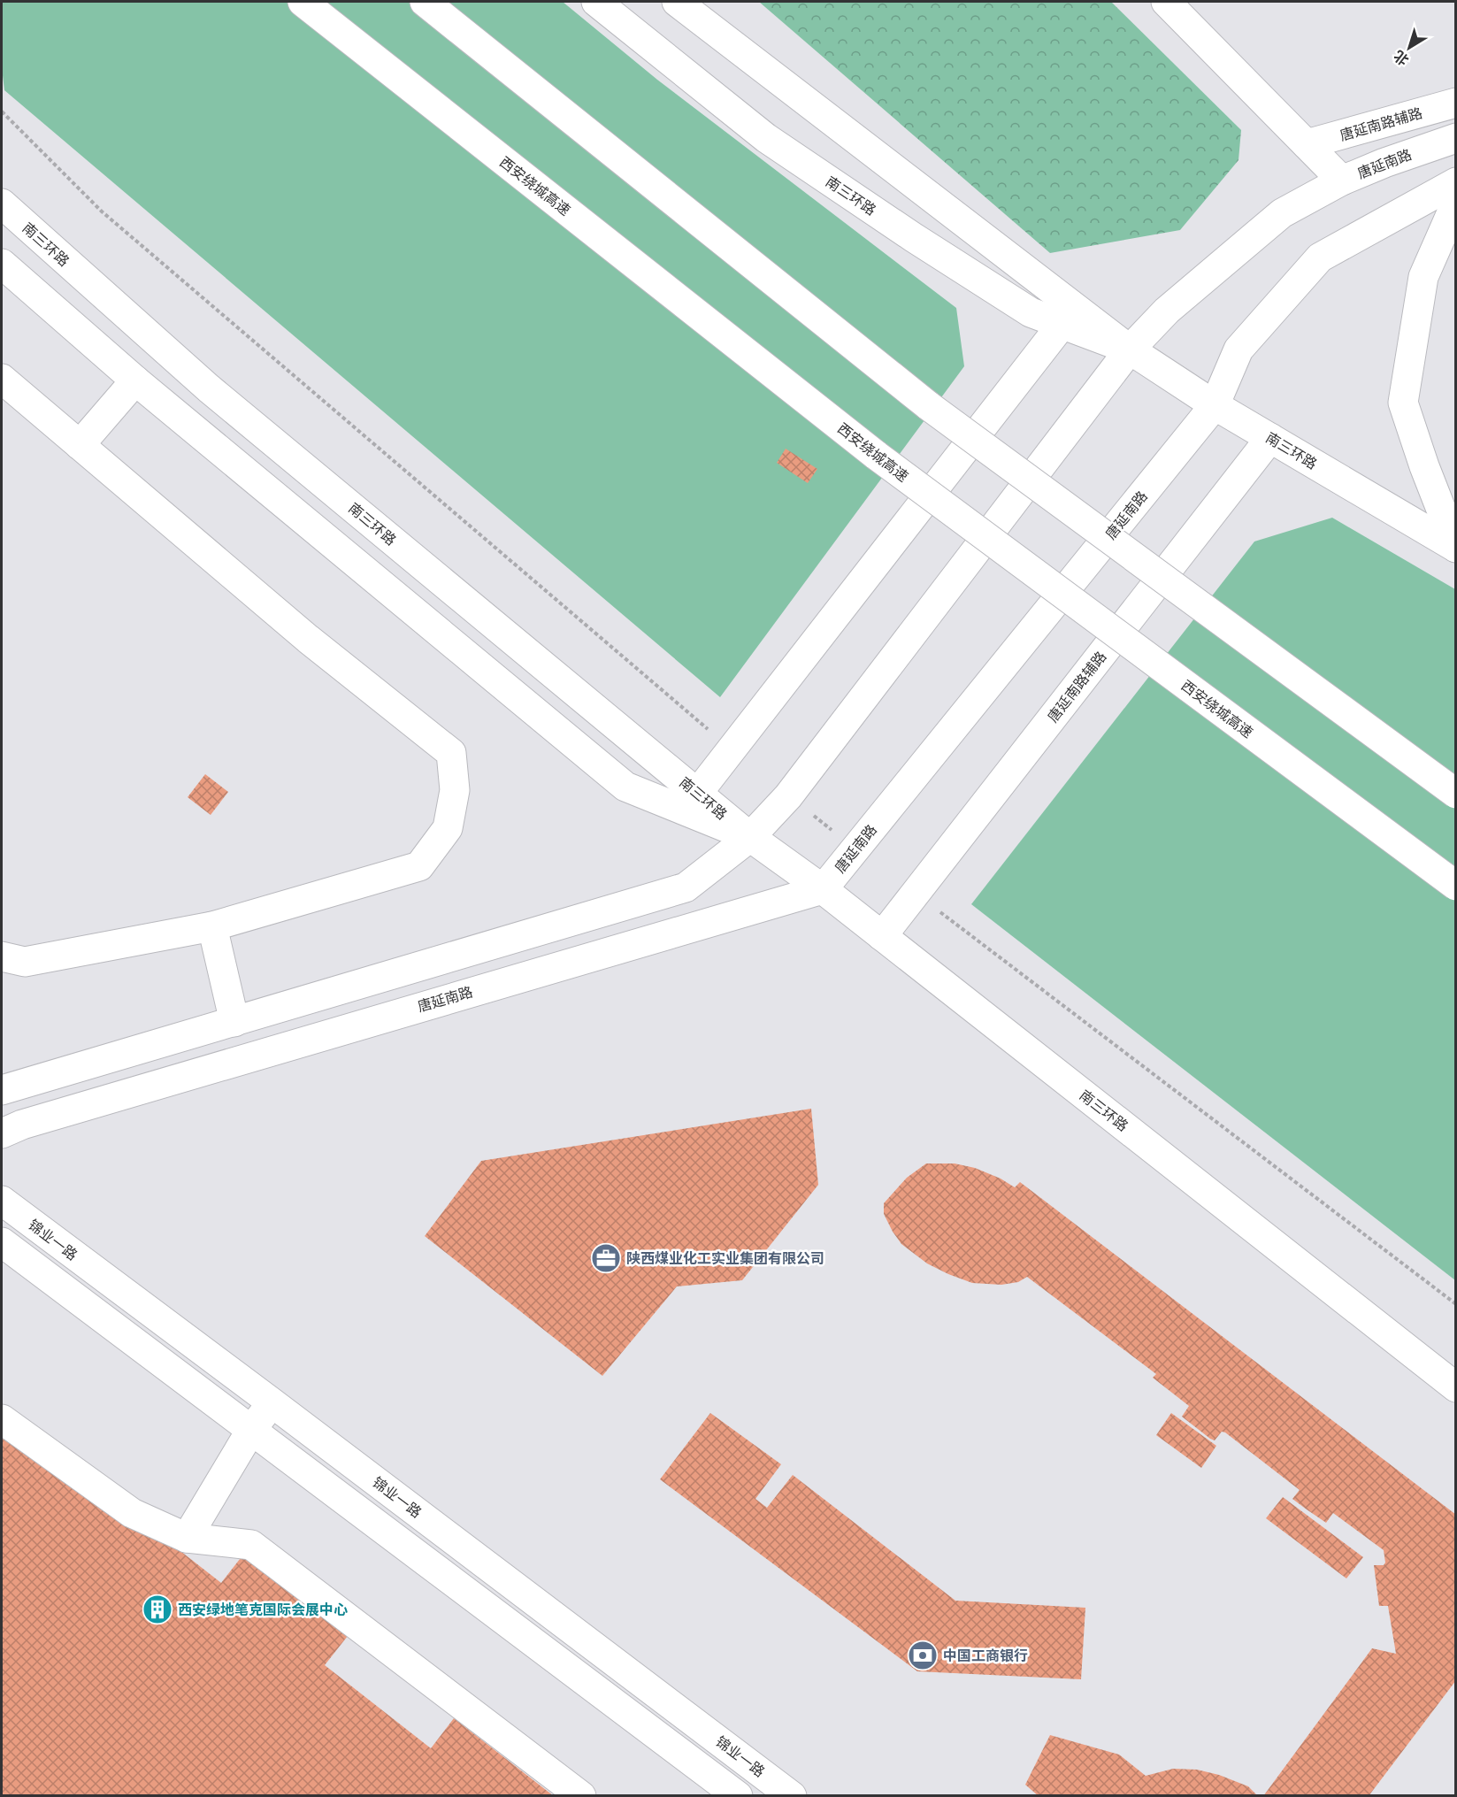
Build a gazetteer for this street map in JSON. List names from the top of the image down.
{
  "streets": {
    "main road": [
      "唐延南路辅路",
      "唐延南路",
      "西安绕城高速",
      "南三环路",
      "锦业一路"
    ]
  },
  "crossings": [
    ["唐延南路辅路", "南三环路"],
    ["唐延南路", "南三环路"]
  ],
  "places": {
    "office": ["陕西煤业化工实业集团有限公司"],
    "building": ["西安绿地笔克国际会展中心"],
    "bank": ["中国工商银行"]
  },
  "north": "bottom left"
}
